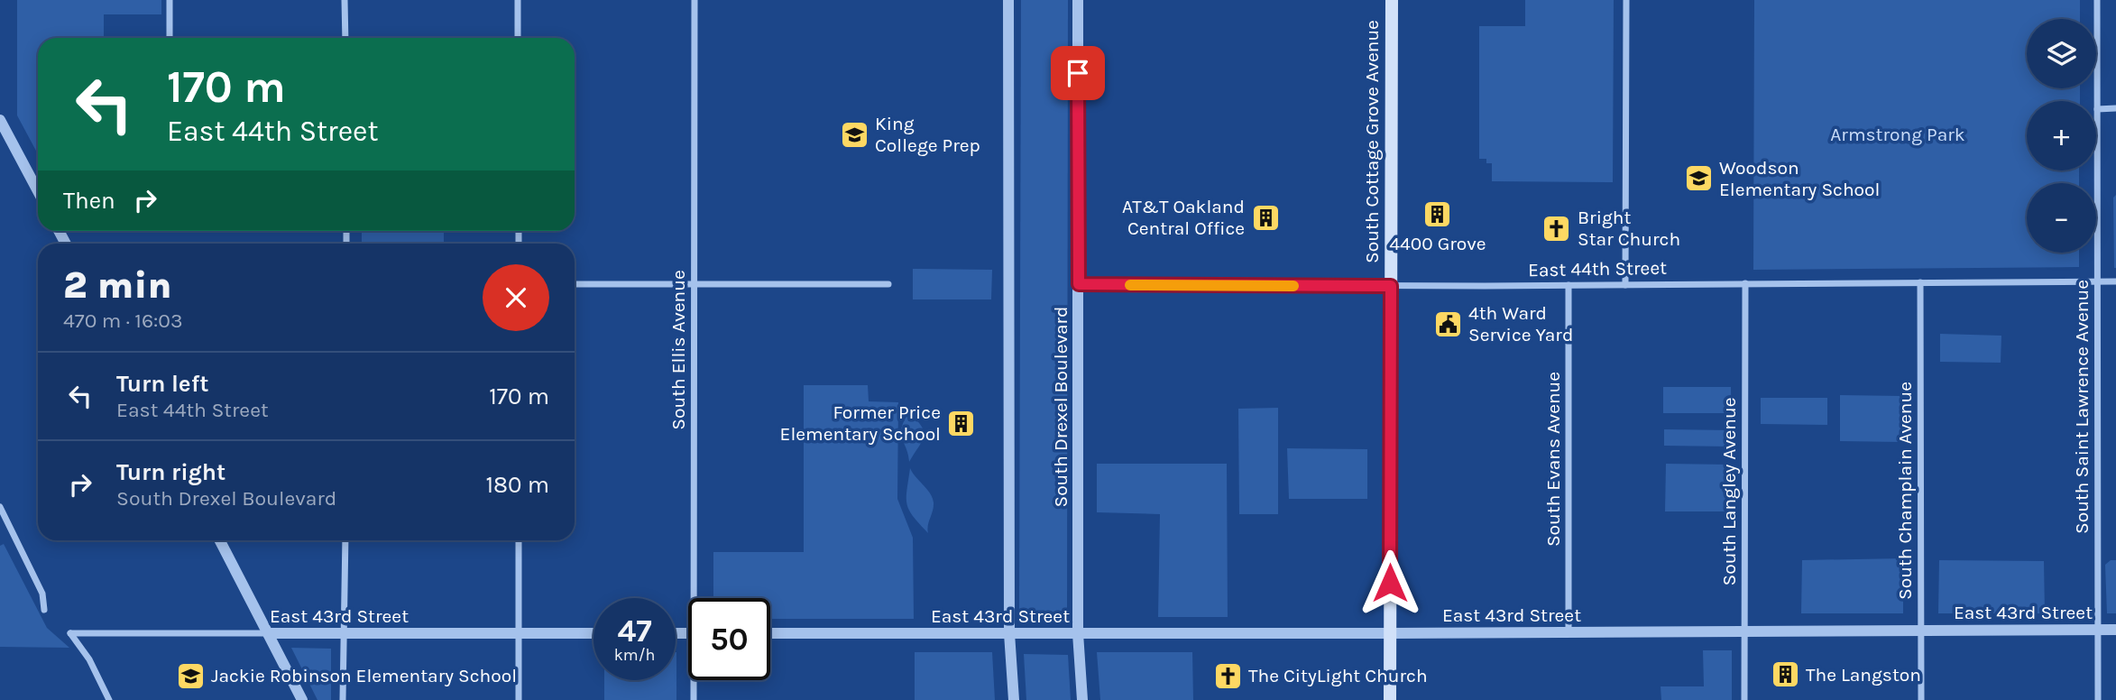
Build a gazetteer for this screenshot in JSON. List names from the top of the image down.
{
  "streets": {
    "main road": ["South Cottage Grove Avenue"],
    "street": [
      "East 44th Street",
      "South Ellis Avenue",
      "South Drexel Boulevard",
      "South Saint Lawrence Avenue",
      "South Evans Avenue",
      "South Champlain Avenue",
      "South Langley Avenue",
      "East 43rd Street"
    ]
  },
  "crossings": [
    ["South Cottage Grove Avenue", "East 44th Street"],
    ["South Cottage Grove Avenue", "East 43rd Street"],
    ["East 44th Street", "South Drexel Boulevard"],
    ["East 44th Street", "South Saint Lawrence Avenue"],
    ["East 44th Street", "South Evans Avenue"],
    ["East 44th Street", "South Champlain Avenue"],
    ["East 44th Street", "South Langley Avenue"],
    ["South Drexel Boulevard", "East 43rd Street"],
    ["South Saint Lawrence Avenue", "East 43rd Street"],
    ["South Evans Avenue", "East 43rd Street"],
    ["South Champlain Avenue", "East 43rd Street"],
    ["South Langley Avenue", "East 43rd Street"]
  ],
  "parks": ["Armstrong Park"],
  "places": {
    "school or university": ["King College Prep", "Woodson Elementary School", "Jackie Robinson Elementary School"],
    "building": [
      "4400 Grove",
      "AT&T Oakland Central Office",
      "Former Price Elementary School",
      "The Langston"
    ],
    "church": ["Bright Star Church", "The CityLight Church"],
    "public building": ["4th Ward Service Yard"]
  },
  "page": {
    "map_buttons": ["+", "−"],
    "turn": ["170 m", "East 44th Street"],
    "then": "Then",
    "heading": ["2 min", "470 m · 16:03"],
    "list": [
      {
        "name": "Turn left",
        "note": "East 44th Street",
        "value": "170 m"
      },
      {
        "name": "Turn right",
        "note": "South Drexel Boulevard",
        "value": "180 m"
      }
    ],
    "speed": "47 km/h",
    "limit": "50"
  }
}
